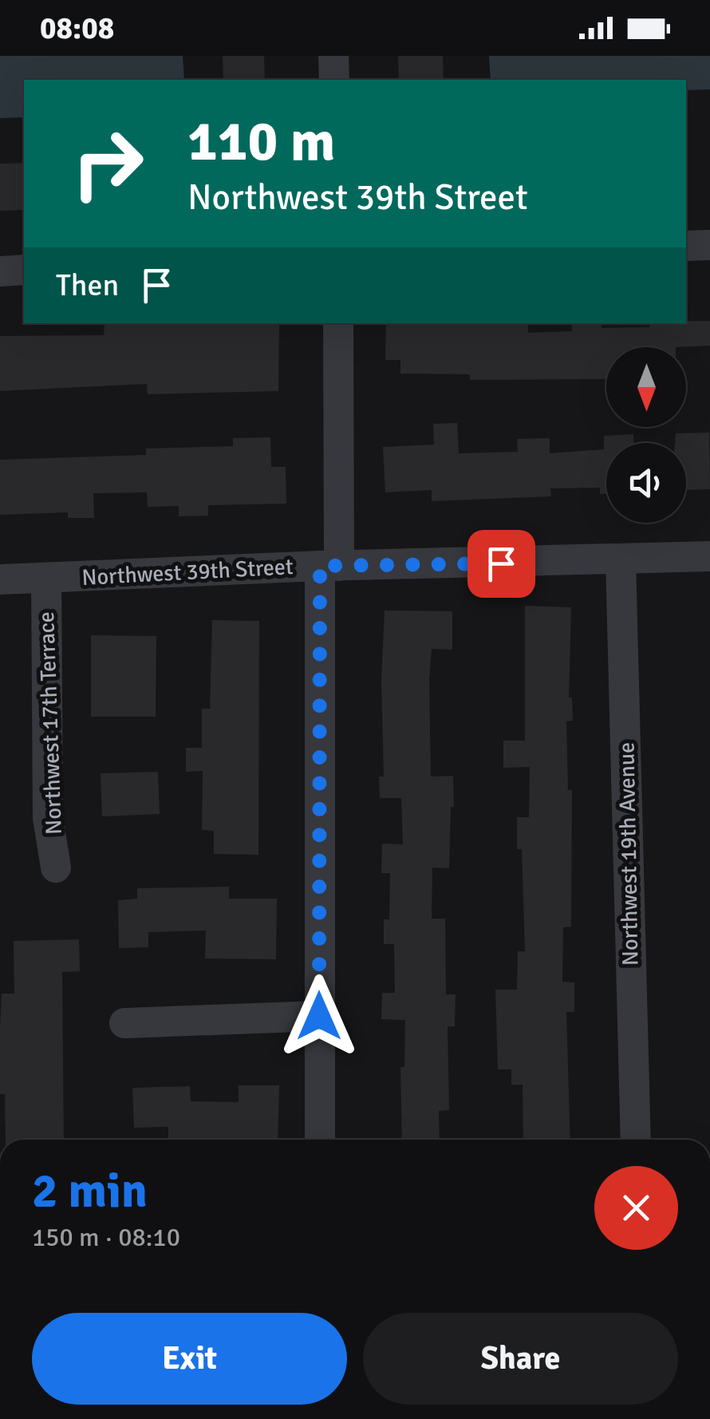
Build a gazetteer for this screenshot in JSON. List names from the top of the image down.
{
  "streets": {
    "street": ["Northwest 39th Street", "Northwest 17th Terrace", "Northwest 19th Avenue"]
  },
  "crossings": [
    ["Northwest 39th Street", "Northwest 17th Terrace"],
    ["Northwest 39th Street", "Northwest 19th Avenue"]
  ],
  "north": "bottom",
  "page": {
    "status": "08:08",
    "turn": ["110 m", "Northwest 39th Street"],
    "then": "Then",
    "heading": ["2 min", "150 m · 08:10"],
    "buttons": ["Exit", "Share"]
  }
}
